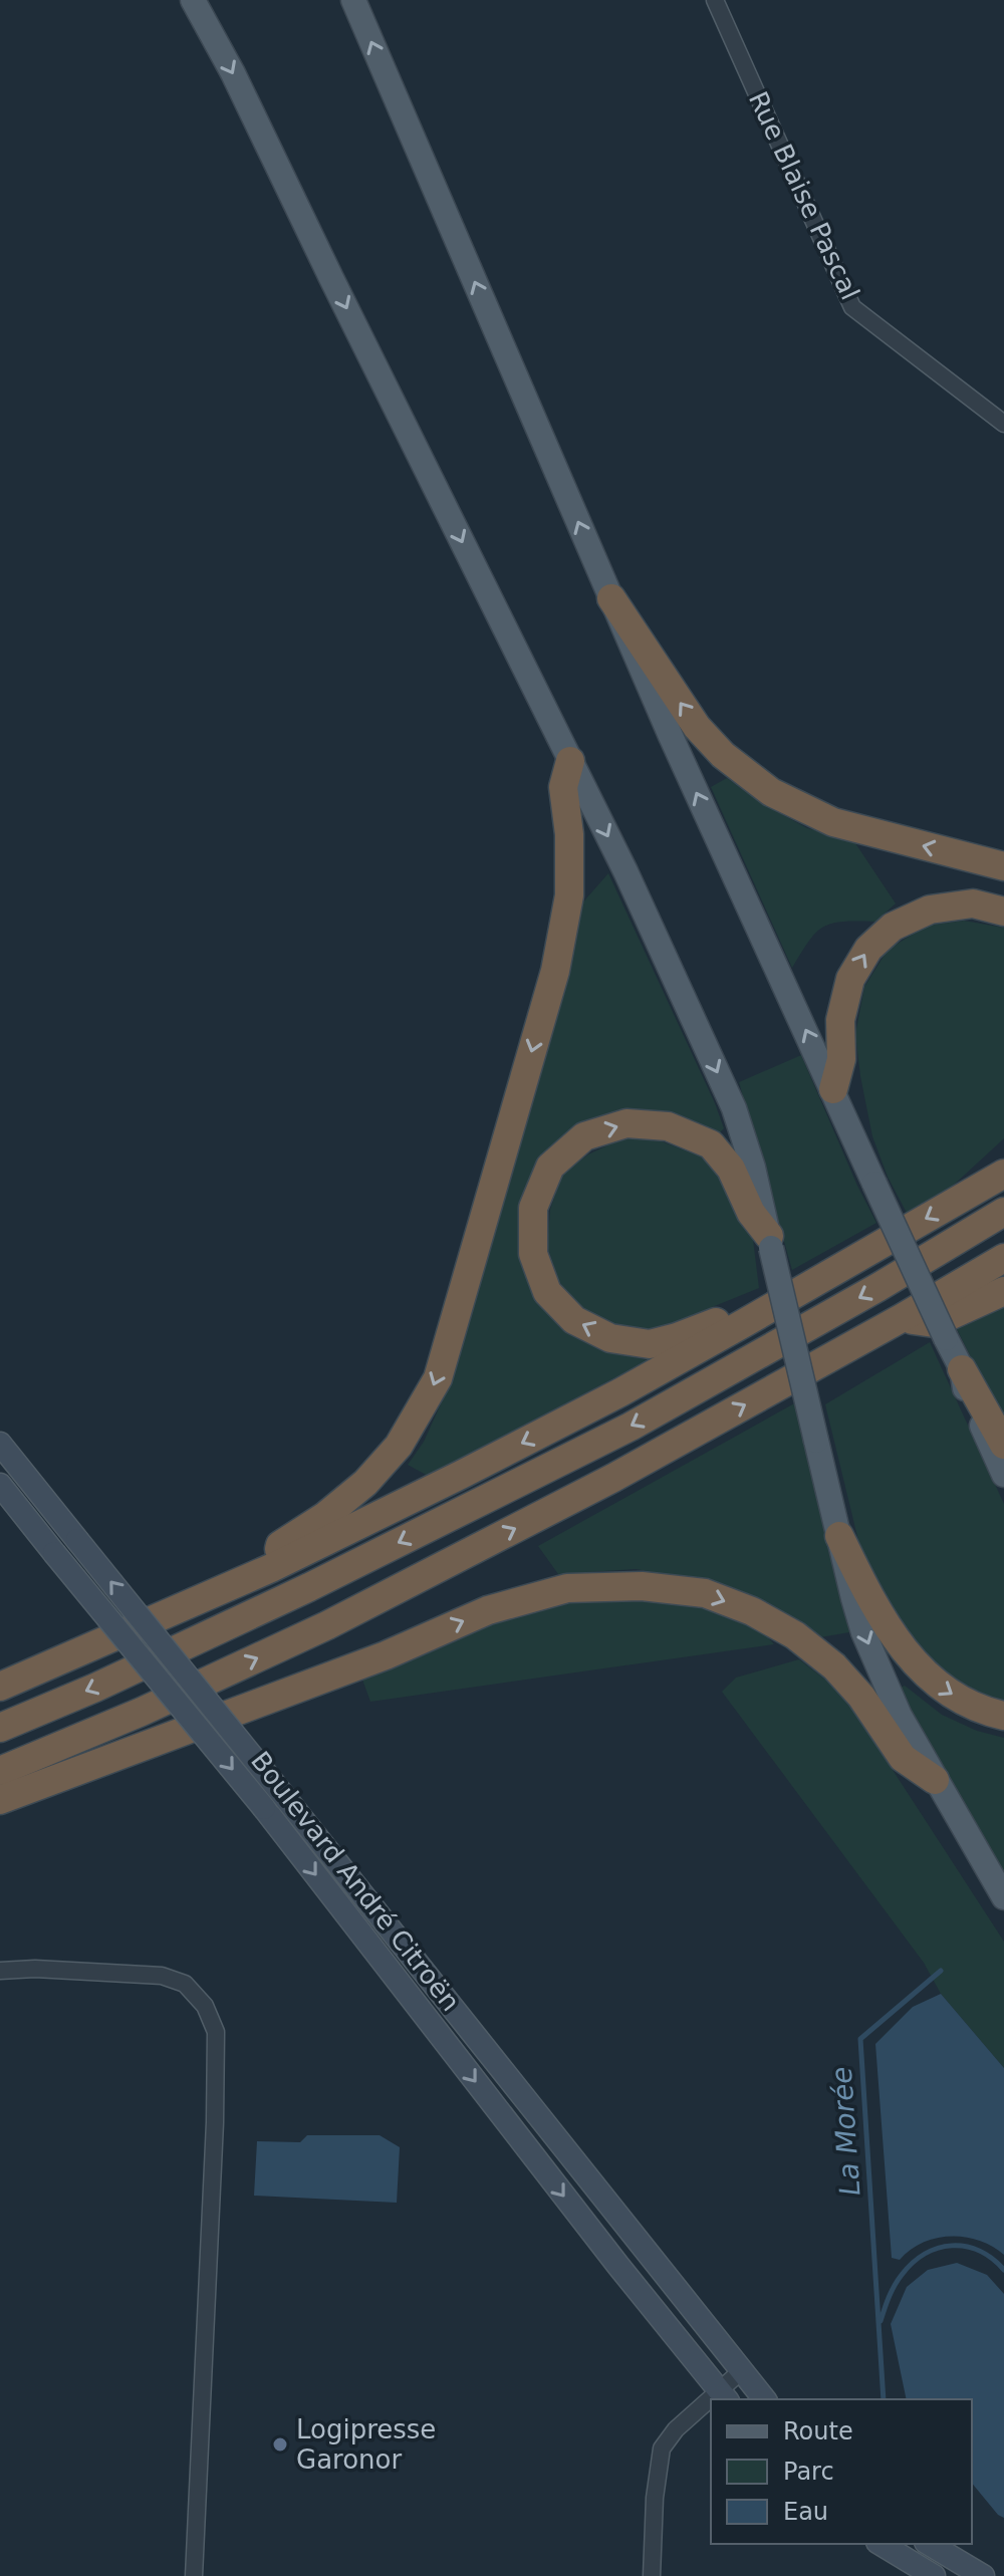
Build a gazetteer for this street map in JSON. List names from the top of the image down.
{
  "streets": {
    "main road": ["Boulevard André Citroën"],
    "street": ["Rue Blaise Pascal"]
  },
  "water": ["La Morée"],
  "places": ["Logipresse Garonor"],
  "legend": ["Route", "Parc", "Eau"]
}
